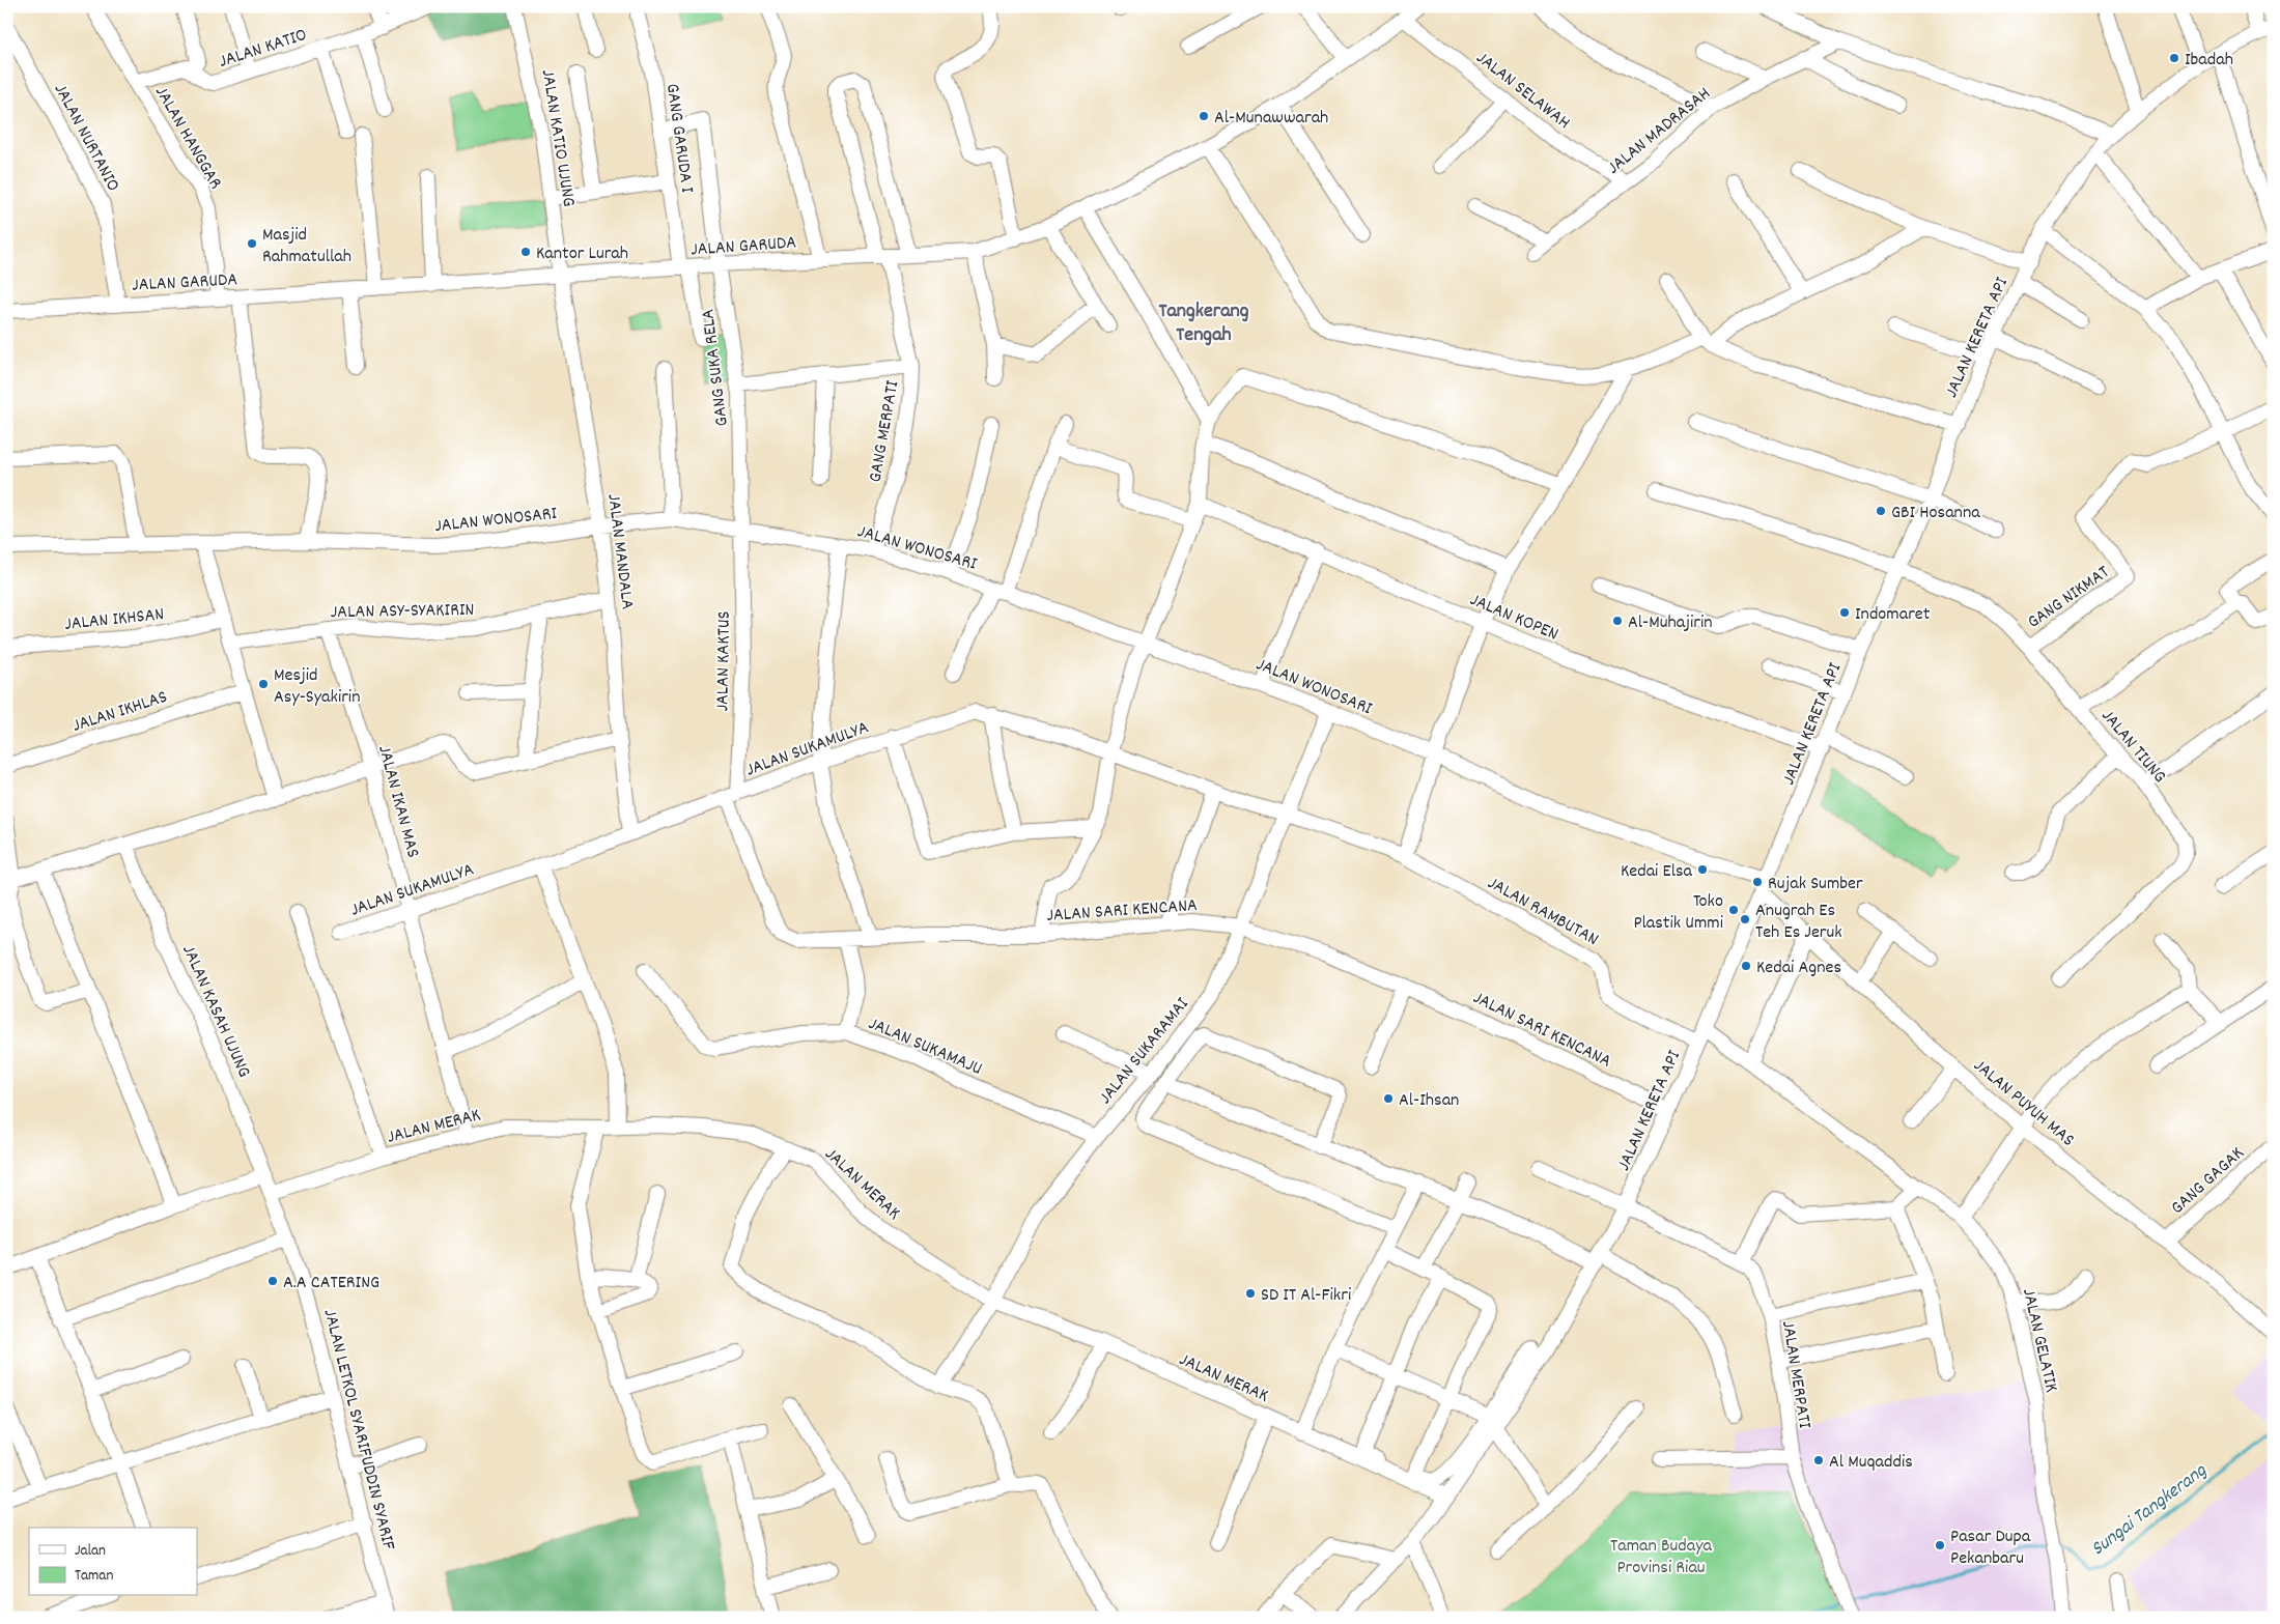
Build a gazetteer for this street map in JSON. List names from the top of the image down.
{
  "streets": {
    "street": [
      "JALAN KATIO",
      "JALAN SELAWAH",
      "JALAN MADRASAH",
      "JALAN NURTANIO",
      "JALAN HANGGAR",
      "JALAN KATIO UJUNG",
      "GANG GARUDA I",
      "JALAN GARUDA",
      "JALAN KERETA API",
      "GANG SUKA RELA",
      "GANG MERPATI",
      "JALAN WONOSARI",
      "JALAN MANDALA",
      "GANG NIKMAT",
      "JALAN ASY-SYAKIRIN",
      "JALAN KOPEN",
      "JALAN IKHSAN",
      "JALAN KAKTUS",
      "JALAN IKHLAS",
      "JALAN TIUNG",
      "JALAN SUKAMULYA",
      "JALAN IKAN MAS",
      "JALAN SARI KENCANA",
      "JALAN RAMBUTAN",
      "JALAN KASAH UJUNG",
      "JALAN SUKAMAJU",
      "JALAN SUKARAMAI",
      "JALAN PUYUH MAS",
      "JALAN MERAK",
      "GANG GAGAK",
      "JALAN GELATIK",
      "JALAN MERPATI",
      "JALAN LETKOL SYARIFUDDIN SYARIF"
    ]
  },
  "crossings": [
    ["JALAN SELAWAH", "JALAN MADRASAH"],
    ["JALAN SELAWAH", "JALAN GARUDA"],
    ["JALAN NURTANIO", "JALAN GARUDA"],
    ["JALAN HANGGAR", "JALAN GARUDA"],
    ["JALAN KATIO UJUNG", "JALAN GARUDA"],
    ["JALAN KATIO UJUNG", "JALAN MANDALA"],
    ["GANG GARUDA I", "JALAN GARUDA"],
    ["GANG GARUDA I", "GANG SUKA RELA"],
    ["JALAN GARUDA", "GANG SUKA RELA"],
    ["JALAN GARUDA", "GANG MERPATI"],
    ["JALAN GARUDA", "JALAN MANDALA"],
    ["JALAN KERETA API", "JALAN WONOSARI"],
    ["JALAN KERETA API", "JALAN KOPEN"],
    ["JALAN KERETA API", "JALAN TIUNG"],
    ["JALAN KERETA API", "JALAN SARI KENCANA"],
    ["JALAN KERETA API", "JALAN RAMBUTAN"],
    ["JALAN KERETA API", "JALAN PUYUH MAS"],
    ["JALAN KERETA API", "JALAN MERAK"],
    ["JALAN KERETA API", "JALAN GELATIK"],
    ["JALAN KERETA API", "JALAN MERPATI"],
    ["GANG SUKA RELA", "JALAN WONOSARI"],
    ["GANG SUKA RELA", "JALAN KAKTUS"],
    ["GANG MERPATI", "JALAN WONOSARI"],
    ["JALAN WONOSARI", "JALAN MANDALA"],
    ["JALAN WONOSARI", "JALAN KAKTUS"],
    ["JALAN WONOSARI", "JALAN SUKARAMAI"],
    ["JALAN WONOSARI", "JALAN PUYUH MAS"],
    ["JALAN MANDALA", "JALAN ASY-SYAKIRIN"],
    ["JALAN MANDALA", "JALAN SUKAMULYA"],
    ["GANG NIKMAT", "JALAN TIUNG"],
    ["JALAN ASY-SYAKIRIN", "JALAN IKAN MAS"],
    ["JALAN KAKTUS", "JALAN SUKAMULYA"],
    ["JALAN KAKTUS", "JALAN SARI KENCANA"],
    ["JALAN SUKAMULYA", "JALAN IKAN MAS"],
    ["JALAN SUKAMULYA", "JALAN SARI KENCANA"],
    ["JALAN SUKAMULYA", "JALAN RAMBUTAN"],
    ["JALAN SUKAMULYA", "JALAN SUKARAMAI"],
    ["JALAN IKAN MAS", "JALAN MERAK"],
    ["JALAN SARI KENCANA", "JALAN SUKARAMAI"],
    ["JALAN RAMBUTAN", "JALAN SUKARAMAI"],
    ["JALAN KASAH UJUNG", "JALAN MERAK"],
    ["JALAN KASAH UJUNG", "JALAN LETKOL SYARIFUDDIN SYARIF"],
    ["JALAN SUKAMAJU", "JALAN SUKARAMAI"],
    ["JALAN SUKARAMAI", "JALAN MERAK"],
    ["JALAN PUYUH MAS", "GANG GAGAK"],
    ["JALAN MERAK", "JALAN LETKOL SYARIFUDDIN SYARIF"]
  ],
  "districts": ["Tangkerang Tengah"],
  "water": ["Sungai Tangkerang"],
  "parks": ["Taman Budaya Provinsi Riau"],
  "places": [
    "Ibadah",
    "Al-Munawwarah",
    "Masjid Rahmatullah",
    "Kantor Lurah",
    "GBI Hosanna",
    "Indomaret",
    "Al-Muhajirin",
    "Mesjid Asy-Syakirin",
    "Kedai Elsa",
    "Rujak Sumber",
    "Toko Plastik Ummi",
    "Anugrah Es Teh Es Jeruk",
    "Kedai Agnes",
    "Al-Ihsan",
    "A.A CATERING",
    "SD IT Al-Fikri",
    "Al Muqaddis",
    "Pasar Dupa Pekanbaru"
  ],
  "legend": ["Jalan", "Taman"]
}
